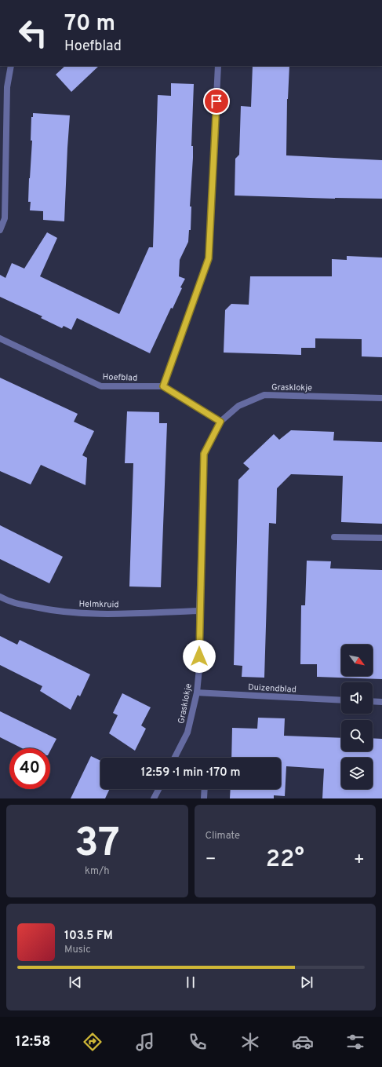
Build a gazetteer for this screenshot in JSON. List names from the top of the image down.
{
  "streets": {
    "street": [
      "Hoefblad",
      "Grasklokje",
      "Helmkruid",
      "Duizendblad"
    ]
  },
  "crossings": [
    ["Grasklokje", "Helmkruid"],
    ["Grasklokje", "Duizendblad"]
  ],
  "north": "bottom right",
  "page": {
    "turn": ["70 m", "Hoefblad"],
    "limit": "40",
    "trip": "12:59 · 1 min · 170 m",
    "tile": [
      ["37", "km/h"],
      "Climate"
    ],
    "heat": ["−", "22°", "+"],
    "song": ["103.5 FM", "Music"],
    "tabs": "12:58"
  }
}
